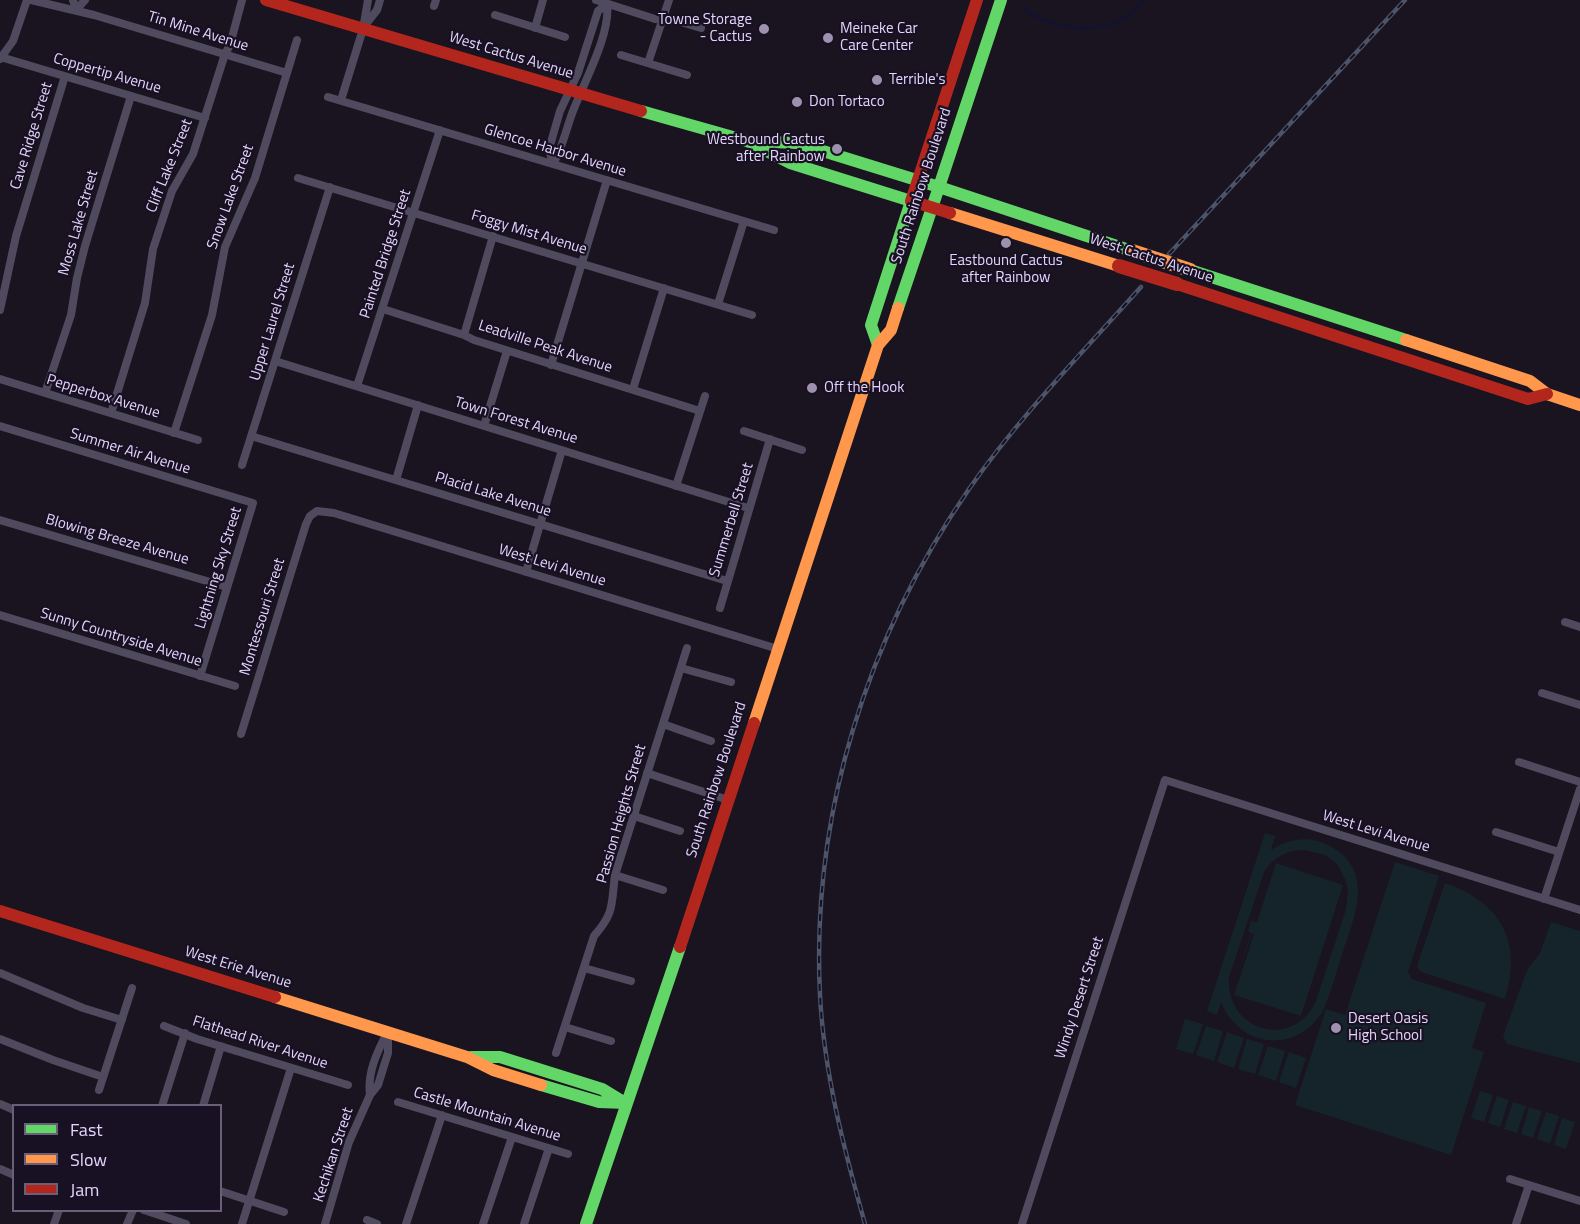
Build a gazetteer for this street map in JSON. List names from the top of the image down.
{
  "streets": {
    "main road": ["West Cactus Avenue", "South Rainbow Boulevard", "West Erie Avenue"],
    "street": [
      "Tin Mine Avenue",
      "Coppertip Avenue",
      "Cave Ridge Street",
      "Glencoe Harbor Avenue",
      "Cliff Lake Street",
      "Snow Lake Street",
      "Moss Lake Street",
      "Foggy Mist Avenue",
      "Painted Bridge Street",
      "Upper Laurel Street",
      "Leadville Peak Avenue",
      "Pepperbox Avenue",
      "Town Forest Avenue",
      "Summer Air Avenue",
      "Placid Lake Avenue",
      "Summerbell Street",
      "Blowing Breeze Avenue",
      "West Levi Avenue",
      "Lightning Sky Street",
      "Montessouri Street",
      "Sunny Countryside Avenue",
      "Passion Heights Street",
      "Windy Desert Street",
      "Flathead River Avenue",
      "Castle Mountain Avenue",
      "Kechikan Street"
    ]
  },
  "crossings": [
    ["Tin Mine Avenue", "Cliff Lake Street"],
    ["Tin Mine Avenue", "Snow Lake Street"],
    ["West Cactus Avenue", "South Rainbow Boulevard"],
    ["Coppertip Avenue", "Cave Ridge Street"],
    ["Coppertip Avenue", "Cliff Lake Street"],
    ["Coppertip Avenue", "Moss Lake Street"],
    ["Glencoe Harbor Avenue", "Painted Bridge Street"],
    ["Cliff Lake Street", "Pepperbox Avenue"],
    ["South Rainbow Boulevard", "West Levi Avenue"],
    ["South Rainbow Boulevard", "West Erie Avenue"],
    ["Snow Lake Street", "Pepperbox Avenue"],
    ["Moss Lake Street", "Pepperbox Avenue"],
    ["Foggy Mist Avenue", "Painted Bridge Street"],
    ["Foggy Mist Avenue", "Upper Laurel Street"],
    ["Painted Bridge Street", "Leadville Peak Avenue"],
    ["Painted Bridge Street", "Town Forest Avenue"],
    ["Upper Laurel Street", "Town Forest Avenue"],
    ["Upper Laurel Street", "Placid Lake Avenue"],
    ["Town Forest Avenue", "Summerbell Street"],
    ["Summer Air Avenue", "Lightning Sky Street"],
    ["Placid Lake Avenue", "Summerbell Street"],
    ["Blowing Breeze Avenue", "Lightning Sky Street"],
    ["West Levi Avenue", "Montessouri Street"],
    ["West Levi Avenue", "Windy Desert Street"],
    ["Lightning Sky Street", "Sunny Countryside Avenue"],
    ["West Erie Avenue", "Kechikan Street"]
  ],
  "places": [
    "Towne Storage - Cactus",
    "Meineke Car Care Center",
    "Terrible's",
    "Don Tortaco",
    "Westbound Cactus after Rainbow",
    "Eastbound Cactus after Rainbow",
    "Off the Hook",
    "Desert Oasis High School"
  ],
  "legend": ["Fast", "Slow", "Jam"]
}
